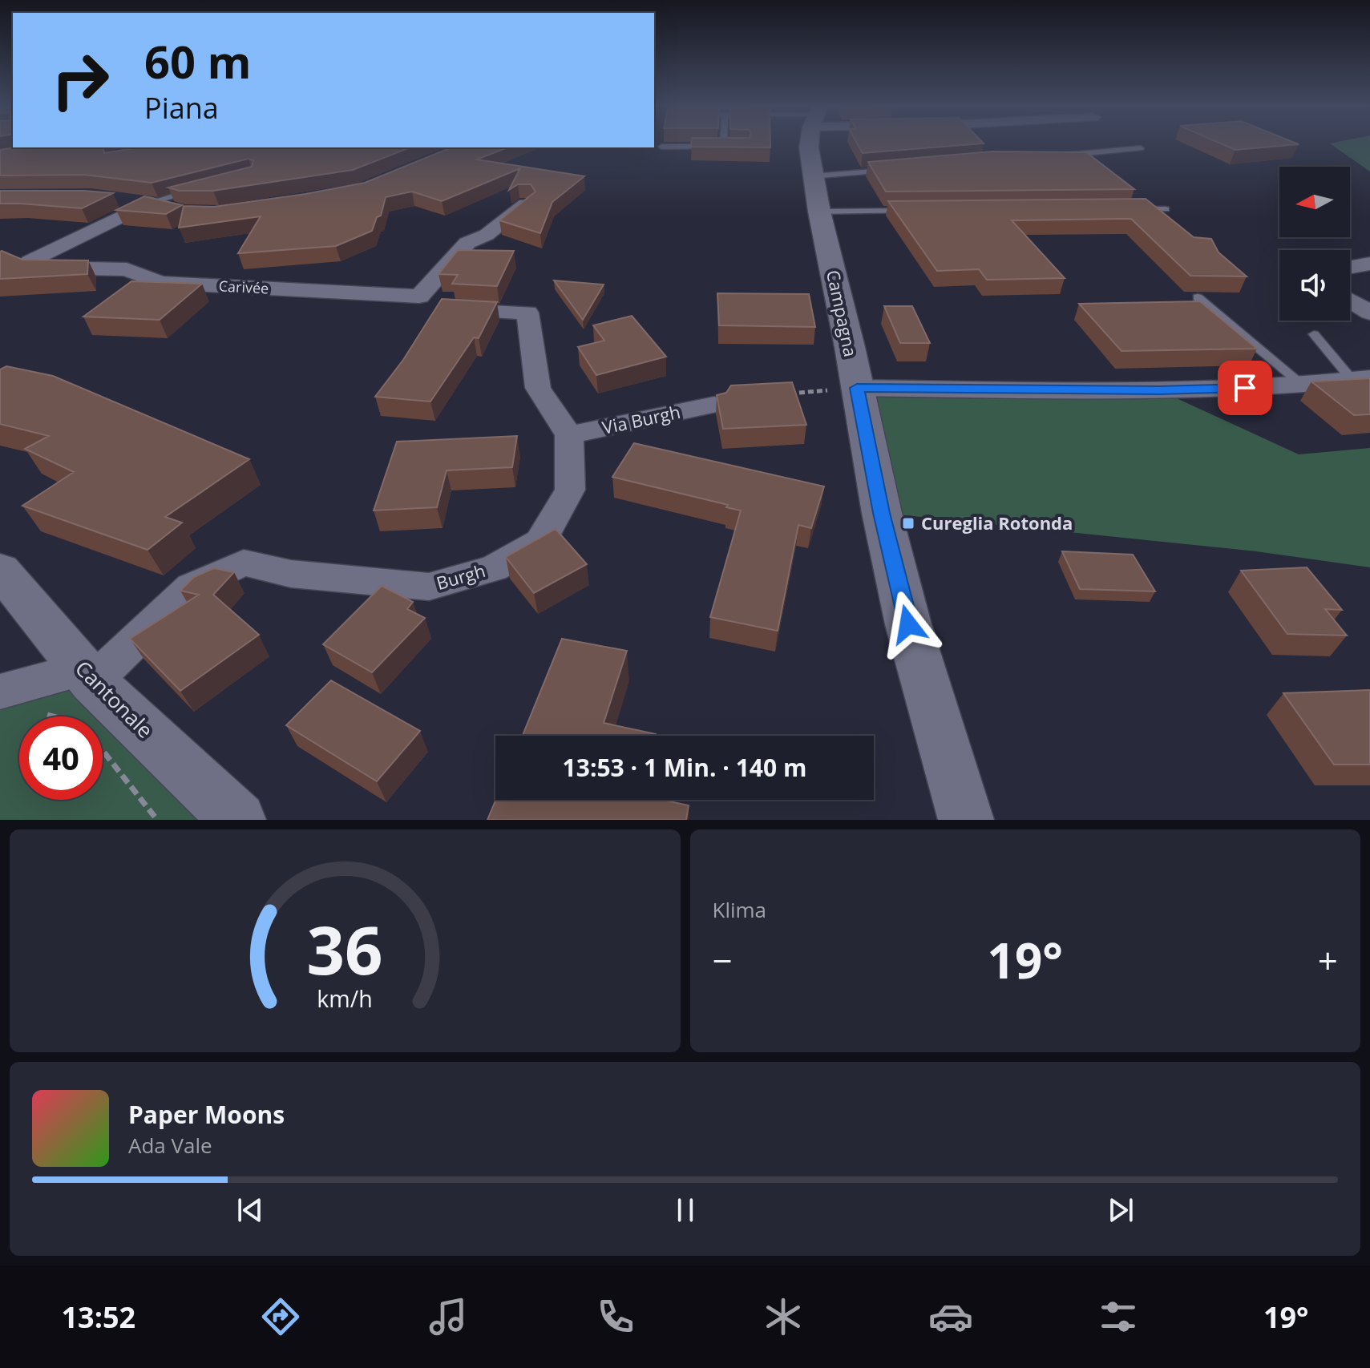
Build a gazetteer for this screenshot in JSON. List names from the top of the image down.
{
  "streets": {
    "street": [
      "Carivée",
      "Campagna",
      "Via Burgh",
      "Burgh",
      "Cantonale"
    ]
  },
  "crossings": [
    ["Via Burgh", "Burgh"],
    ["Burgh", "Cantonale"]
  ],
  "places": {
    "transit": ["Cureglia Rotonda"]
  },
  "north": "left",
  "page": {
    "turn": ["60 m", "Piana"],
    "limit": "40",
    "trip": "13:53 · 1 Min. · 140 m",
    "tile": "Klima",
    "heat": ["−", "19°", "+"],
    "song": ["Paper Moons", "Ada Vale"],
    "tabs": ["13:52", "19°"],
    "gauge": ["36", "km/h"]
  }
}
